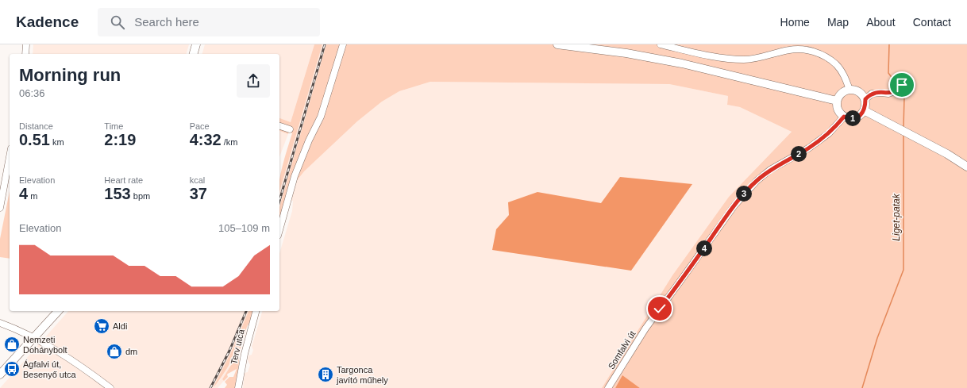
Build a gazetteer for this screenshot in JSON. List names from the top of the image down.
{
  "streets": {
    "street": ["Terv utca", "Somfalvi út"]
  },
  "water": ["Liget-patak"],
  "places": {
    "supermarket": ["Aldi"],
    "shop": ["Nemzeti Dohánybolt", "dm"],
    "bus stop": ["Ágfalvi út, Besenyő utca"],
    "building": ["Targonca javító műhely"]
  },
  "page": {
    "header": "Kadence",
    "search": "Search here",
    "nav": [
      "Home",
      "Map",
      "About",
      "Contact"
    ],
    "heading": ["Morning run", "06:36"],
    "stats": [
      ["Distance", "0.51 km"],
      ["Time", "2:19"],
      ["Pace", "4:32 /km"],
      ["Elevation", "4 m"],
      ["Heart rate", "153 bpm"],
      ["kcal", "37"]
    ],
    "pins": [
      "1",
      "2",
      "3",
      "4"
    ],
    "chart": ["Elevation", "105–109 m"]
  }
}
